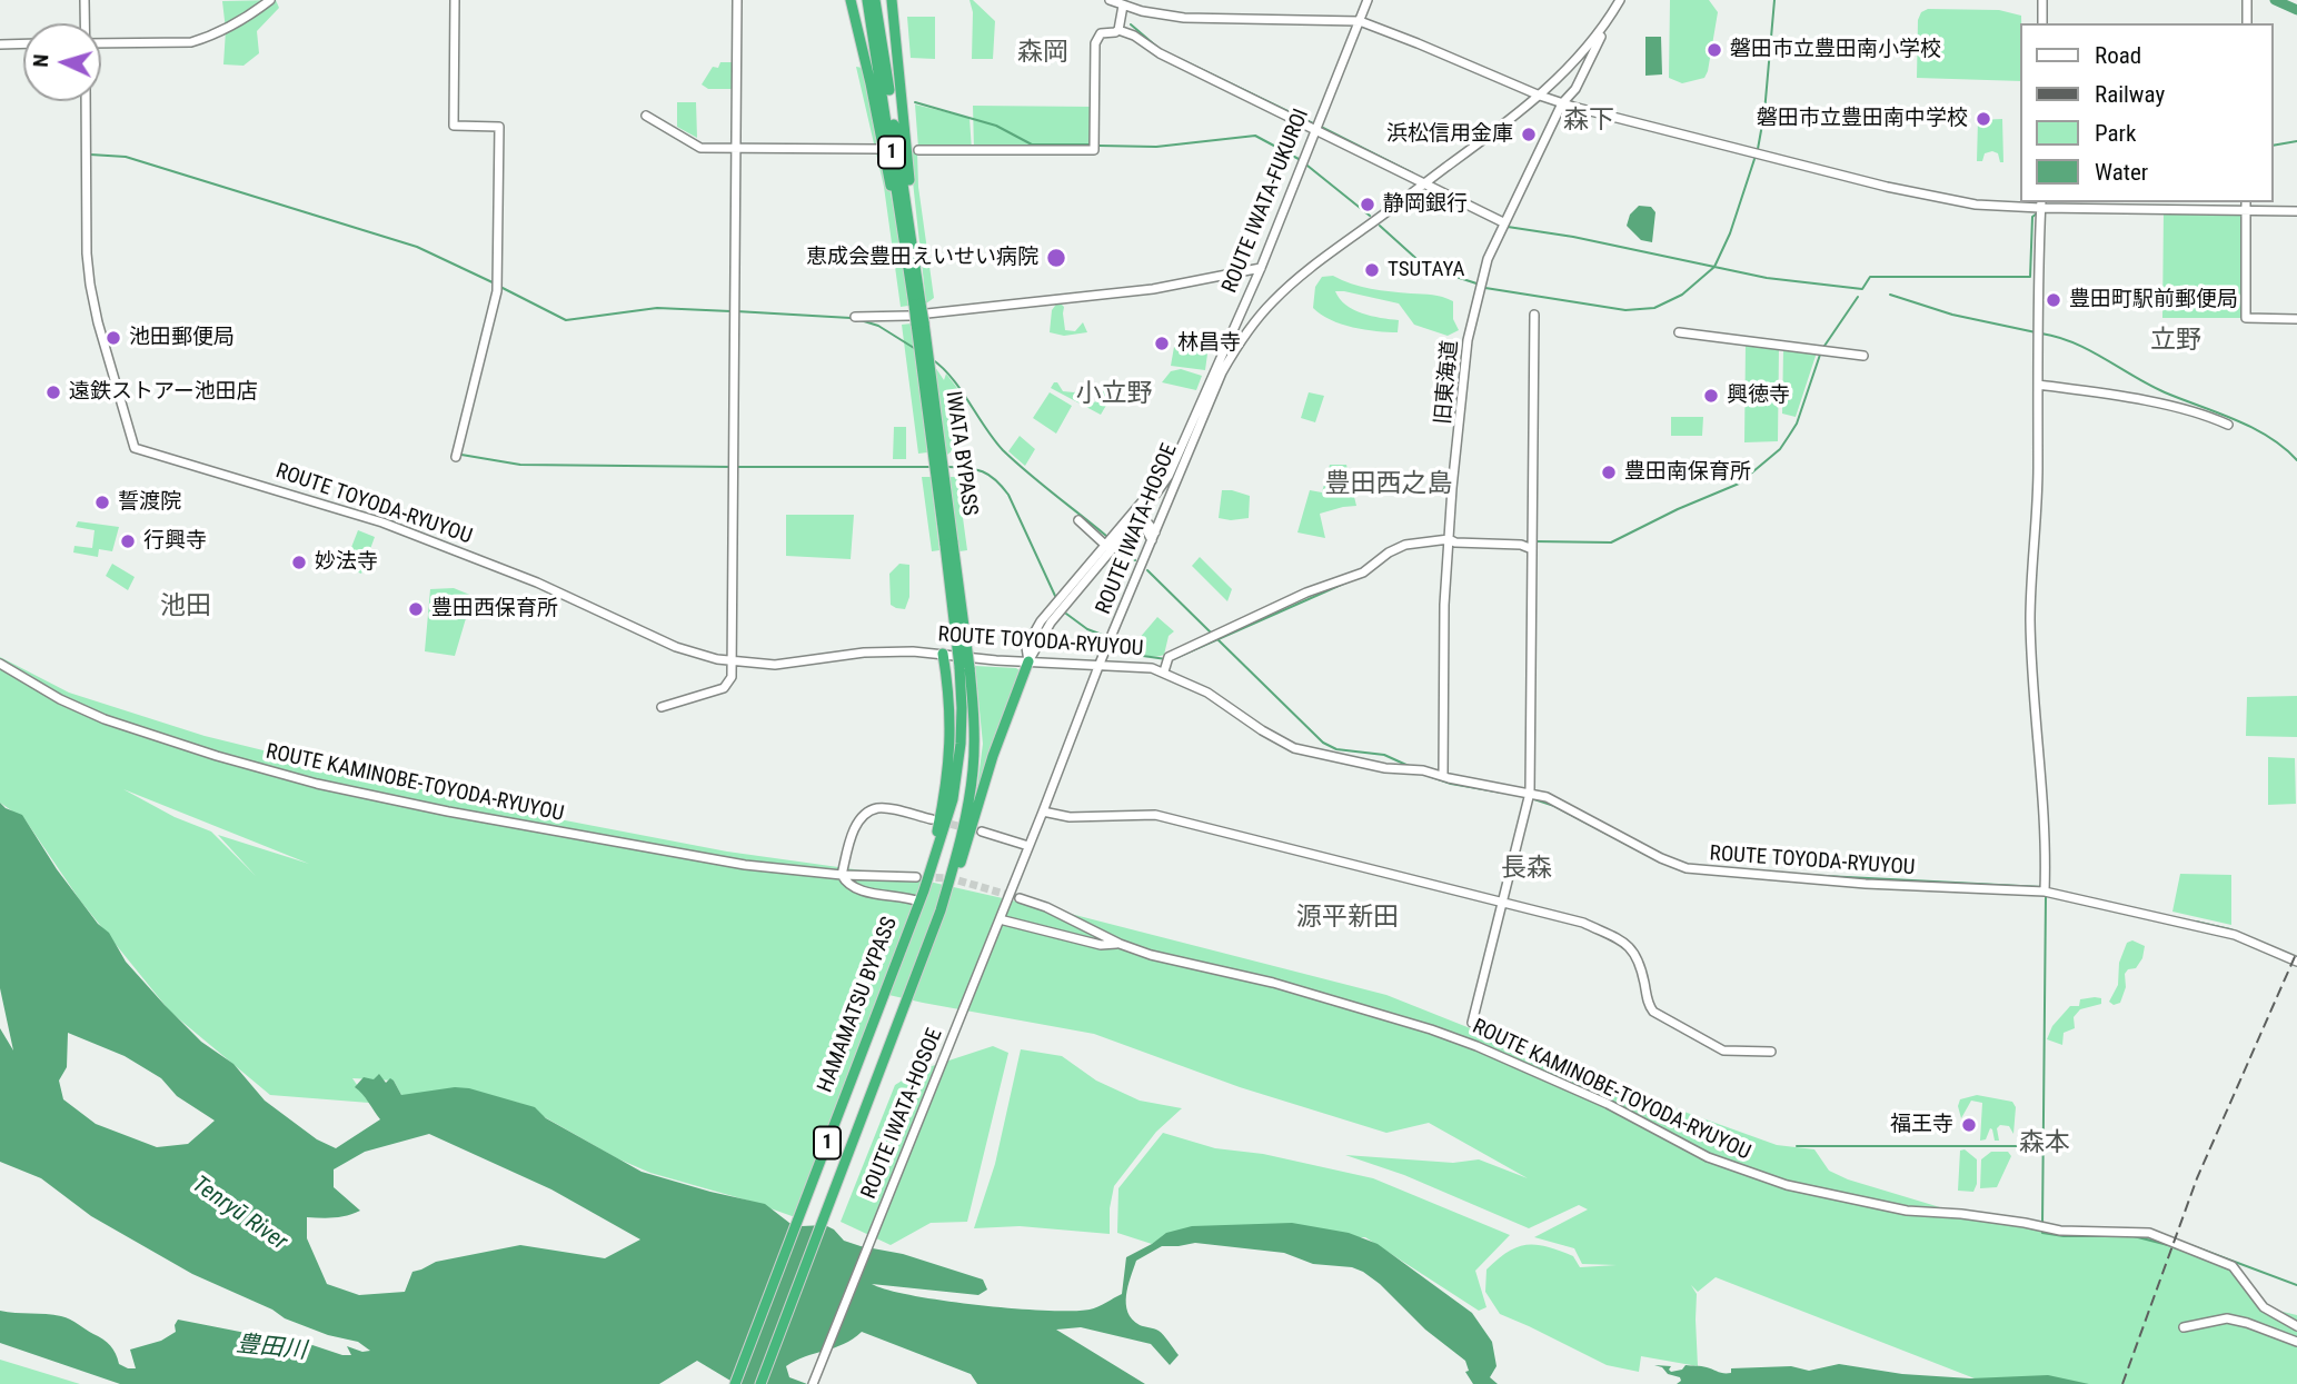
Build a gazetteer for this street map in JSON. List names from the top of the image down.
{
  "streets": {
    "highway": ["1", "IWATA BYPASS", "HAMAMATSU BYPASS"],
    "street": [
      "ROUTE IWATA-FUKUROI",
      "旧東海道",
      "ROUTE TOYODA-RYUYOU",
      "ROUTE IWATA-HOSOE",
      "ROUTE KAMINOBE-TOYODA-RYUYOU"
    ]
  },
  "crossings": [
    ["1", "ROUTE IWATA-FUKUROI"],
    ["1", "IWATA BYPASS"],
    ["1", "ROUTE TOYODA-RYUYOU"],
    ["1", "HAMAMATSU BYPASS"],
    ["ROUTE IWATA-FUKUROI", "ROUTE TOYODA-RYUYOU"],
    ["旧東海道", "ROUTE TOYODA-RYUYOU"],
    ["旧東海道", "ROUTE IWATA-HOSOE"],
    ["IWATA BYPASS", "HAMAMATSU BYPASS"],
    ["ROUTE TOYODA-RYUYOU", "ROUTE IWATA-HOSOE"],
    ["ROUTE IWATA-HOSOE", "ROUTE KAMINOBE-TOYODA-RYUYOU"]
  ],
  "districts": [
    "森岡",
    "森下",
    "立野",
    "小立野",
    "豊田西之島",
    "池田",
    "長森",
    "源平新田",
    "森本"
  ],
  "water": ["Tenryū River", "豊田川"],
  "places": [
    "磐田市立豊田南小学校",
    "磐田市立豊田南中学校",
    "浜松信用金庫",
    "静岡銀行",
    "恵成会豊田えいせい病院",
    "TSUTAYA",
    "豊田町駅前郵便局",
    "池田郵便局",
    "林昌寺",
    "遠鉄ストアー池田店",
    "興徳寺",
    "豊田南保育所",
    "誓渡院",
    "行興寺",
    "妙法寺",
    "豊田西保育所",
    "福王寺"
  ],
  "legend": [
    "Road",
    "Railway",
    "Park",
    "Water"
  ],
  "north": "left"
}
